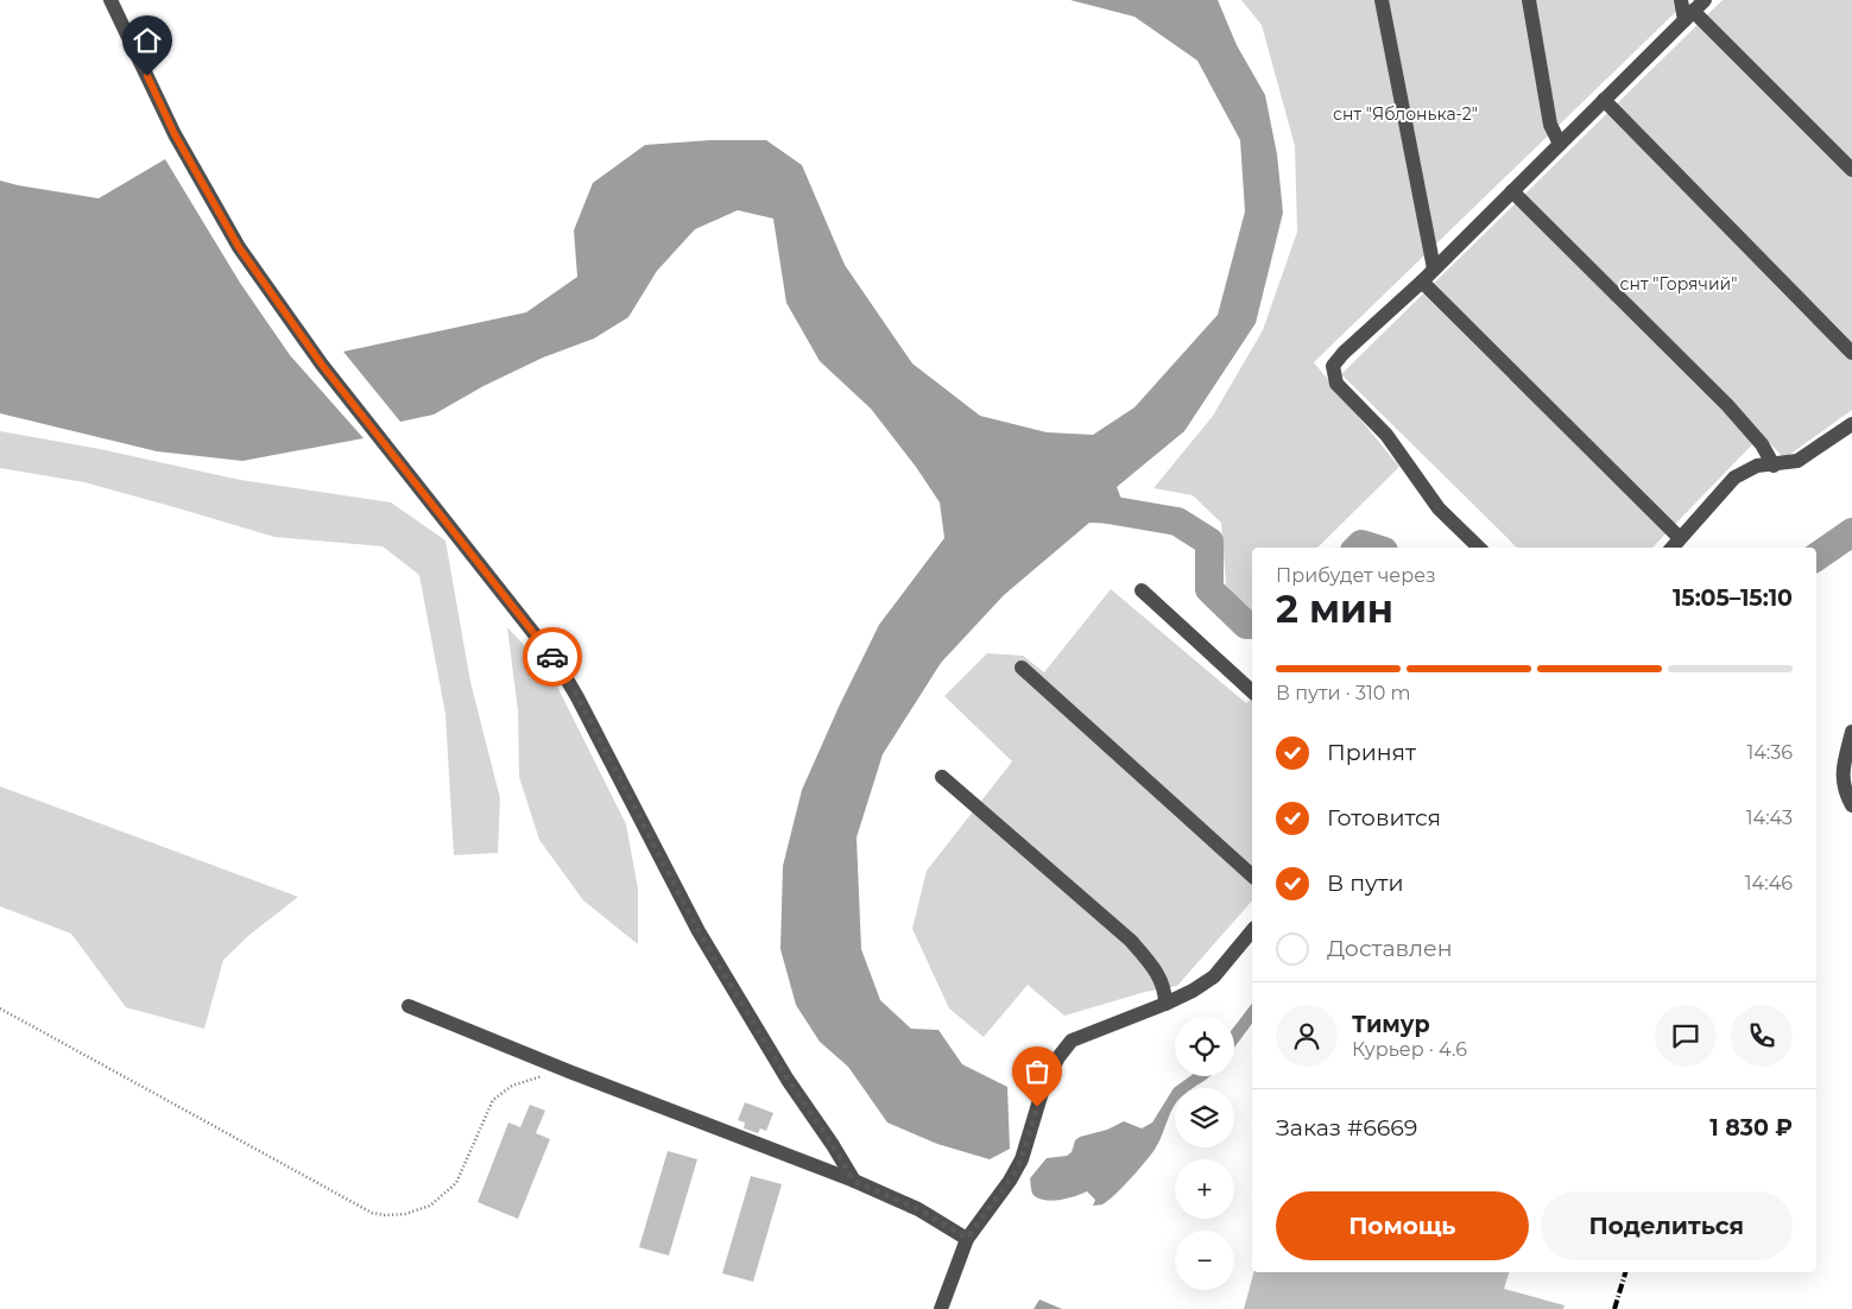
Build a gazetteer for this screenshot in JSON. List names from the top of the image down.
{
  "parks": ["снт \"Яблонька-2\"", "снт \"Горячий\""],
  "page": {
    "heading": ["2 мин", "Прибудет через", "15:05–15:10"],
    "panel": [
      "Тимур",
      "Курьер · 4.6",
      "Заказ #6669",
      "1 830 ₽"
    ],
    "bar": "В пути · 310 m",
    "list": [
      ["Принят", "14:36"],
      ["Готовится", "14:43"],
      ["В пути", "14:46"],
      "Доставлен"
    ],
    "map_buttons": ["+", "−"],
    "buttons": ["Помощь", "Поделиться"]
  }
}
